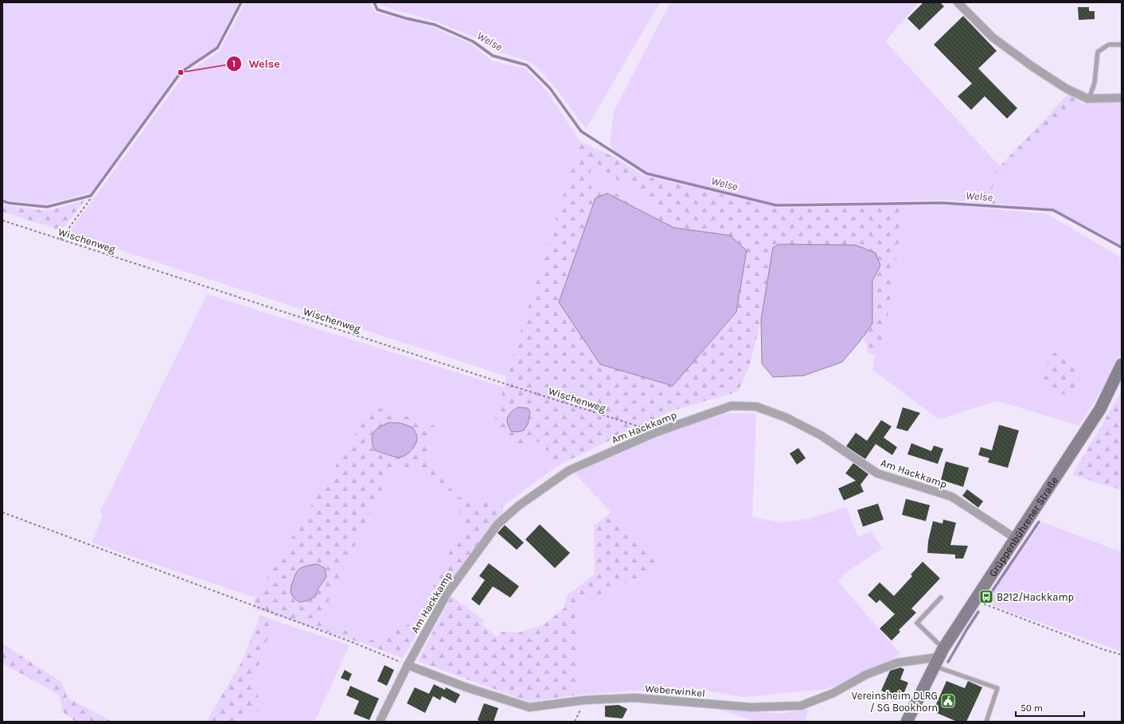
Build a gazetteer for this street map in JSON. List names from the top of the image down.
{
  "streets": {
    "main road": ["Grüppenbührener Straße"],
    "street": ["Am Hackkamp", "Weberwinkel"],
    "path": ["Wischenweg"]
  },
  "crossings": [
    ["Wischenweg", "Am Hackkamp"],
    ["Am Hackkamp", "Grüppenbührener Straße"],
    ["Am Hackkamp", "Weberwinkel"],
    ["Grüppenbührener Straße", "Weberwinkel"]
  ],
  "water": ["Welse"],
  "places": {
    "other": ["Welse"],
    "bus stop": ["B212/Hackkamp"],
    "public building": ["Vereinsheim DLRG / SG Bookhorn"]
  },
  "scale_bar": "50 m"
}
